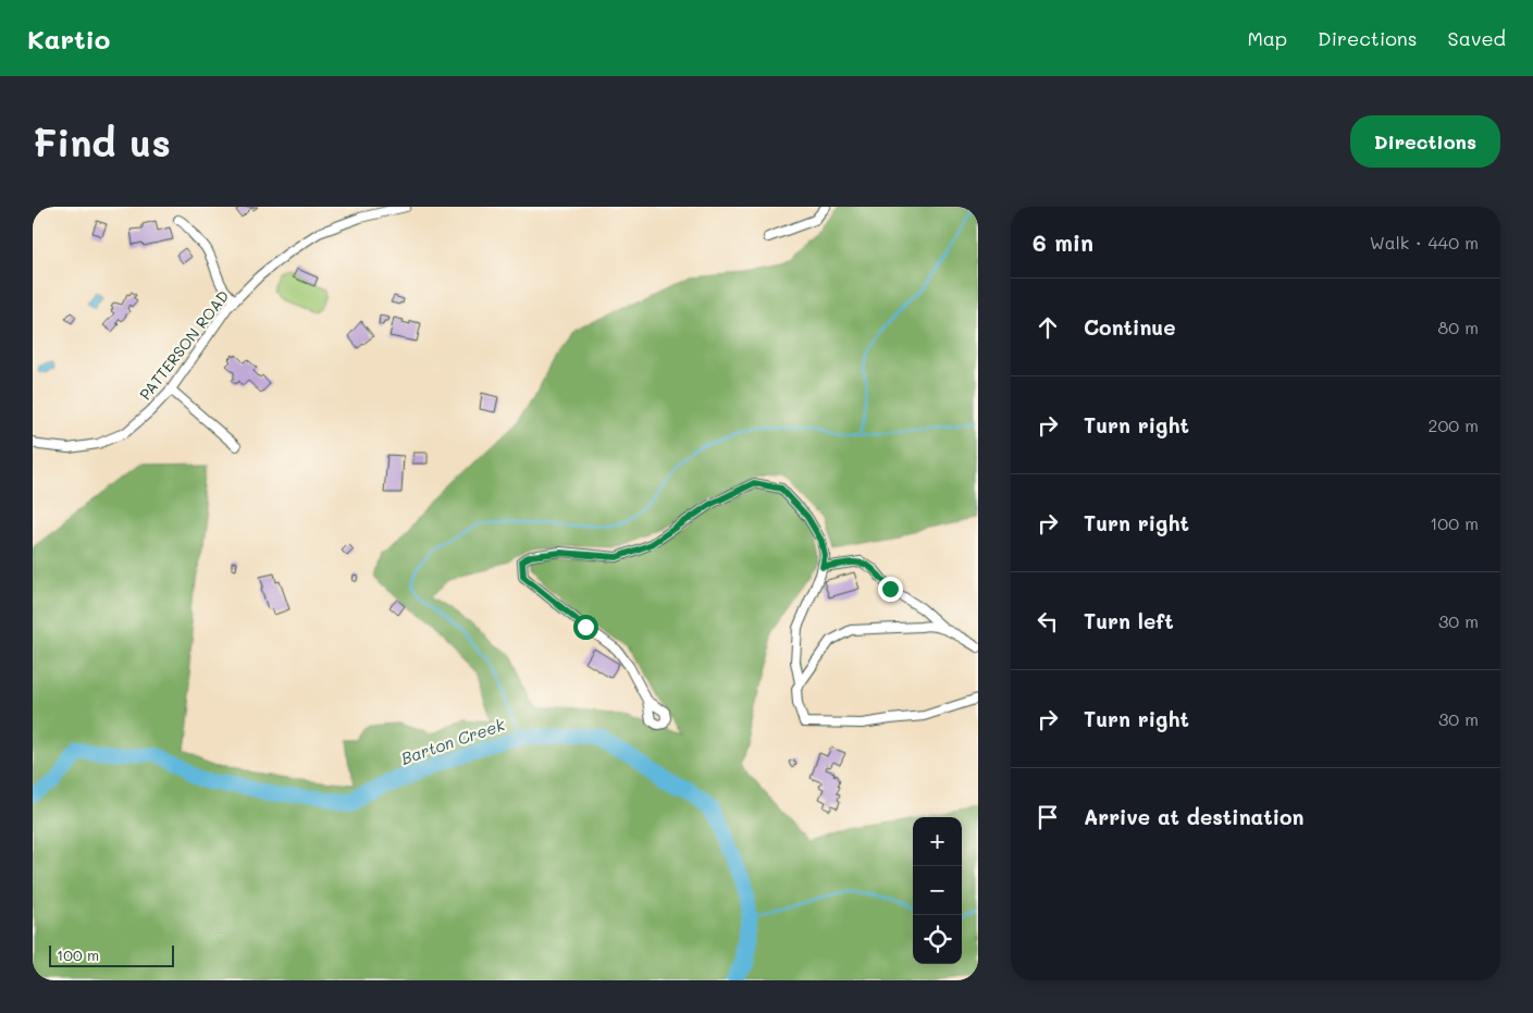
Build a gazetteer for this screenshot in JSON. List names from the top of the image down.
{
  "streets": {
    "street": ["PATTERSON ROAD"]
  },
  "water": ["Barton Creek"],
  "scale_bar": "100 m",
  "page": {
    "header": "Kartio",
    "nav": ["Map", "Directions", "Saved"],
    "buttons": "Directions",
    "title": "Find us",
    "heading": ["6 min", "Walk · 440 m"],
    "list": [
      ["Continue", "80 m"],
      ["Turn right", "200 m"],
      ["Turn right", "100 m"],
      ["Turn left", "30 m"],
      ["Turn right", "30 m"],
      "Arrive at destination"
    ],
    "map_buttons": ["+", "−"],
    "scale": "100 m"
  }
}
